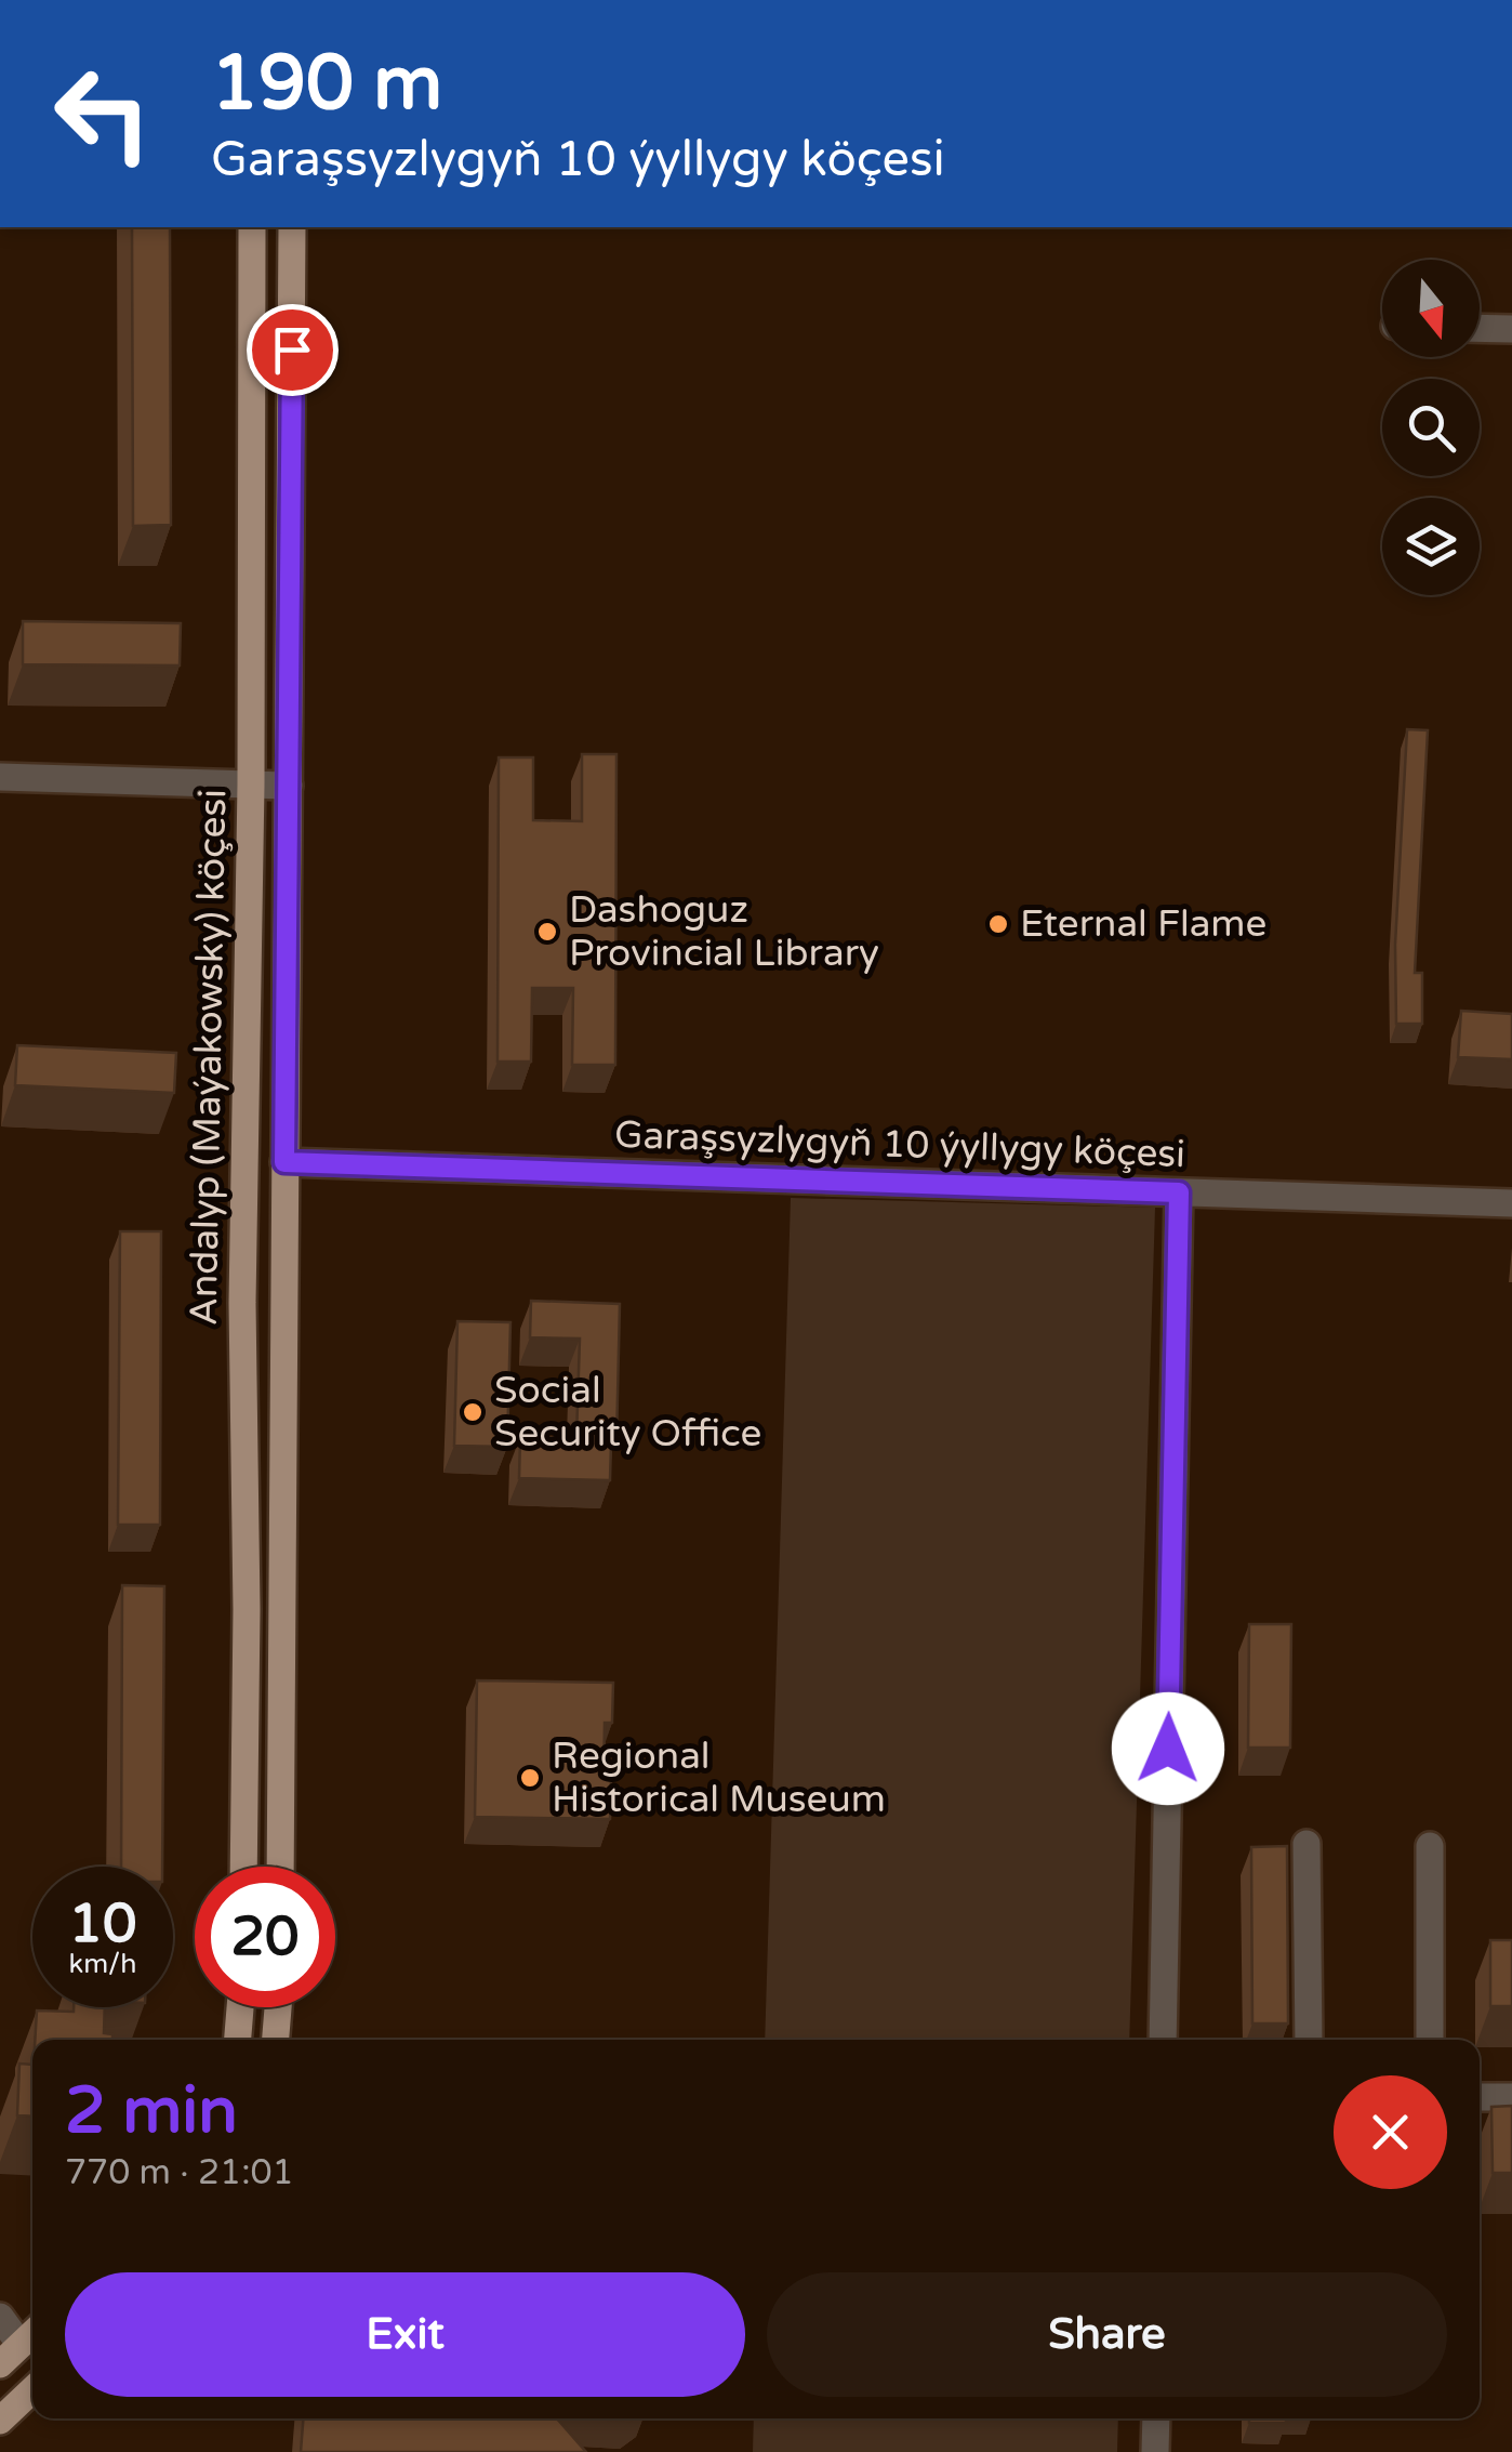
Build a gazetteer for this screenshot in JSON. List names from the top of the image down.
{
  "streets": {
    "main road": ["Andalyp (Maýakowsky) köçesi"],
    "street": ["Garaşsyzlygyň 10 ýyllygy köçesi"]
  },
  "crossings": [
    ["Andalyp (Maýakowsky) köçesi", "Garaşsyzlygyň 10 ýyllygy köçesi"]
  ],
  "places": [
    "Eternal Flame",
    "Dashoguz Provincial Library",
    "Social Security Office",
    "Regional Historical Museum"
  ],
  "north": "bottom",
  "page": {
    "turn": ["190 m", "Garaşsyzlygyň 10 ýyllygy köçesi"],
    "speed": "10 km/h",
    "limit": "20",
    "heading": ["2 min", "770 m · 21:01"],
    "buttons": ["Exit", "Share"]
  }
}
